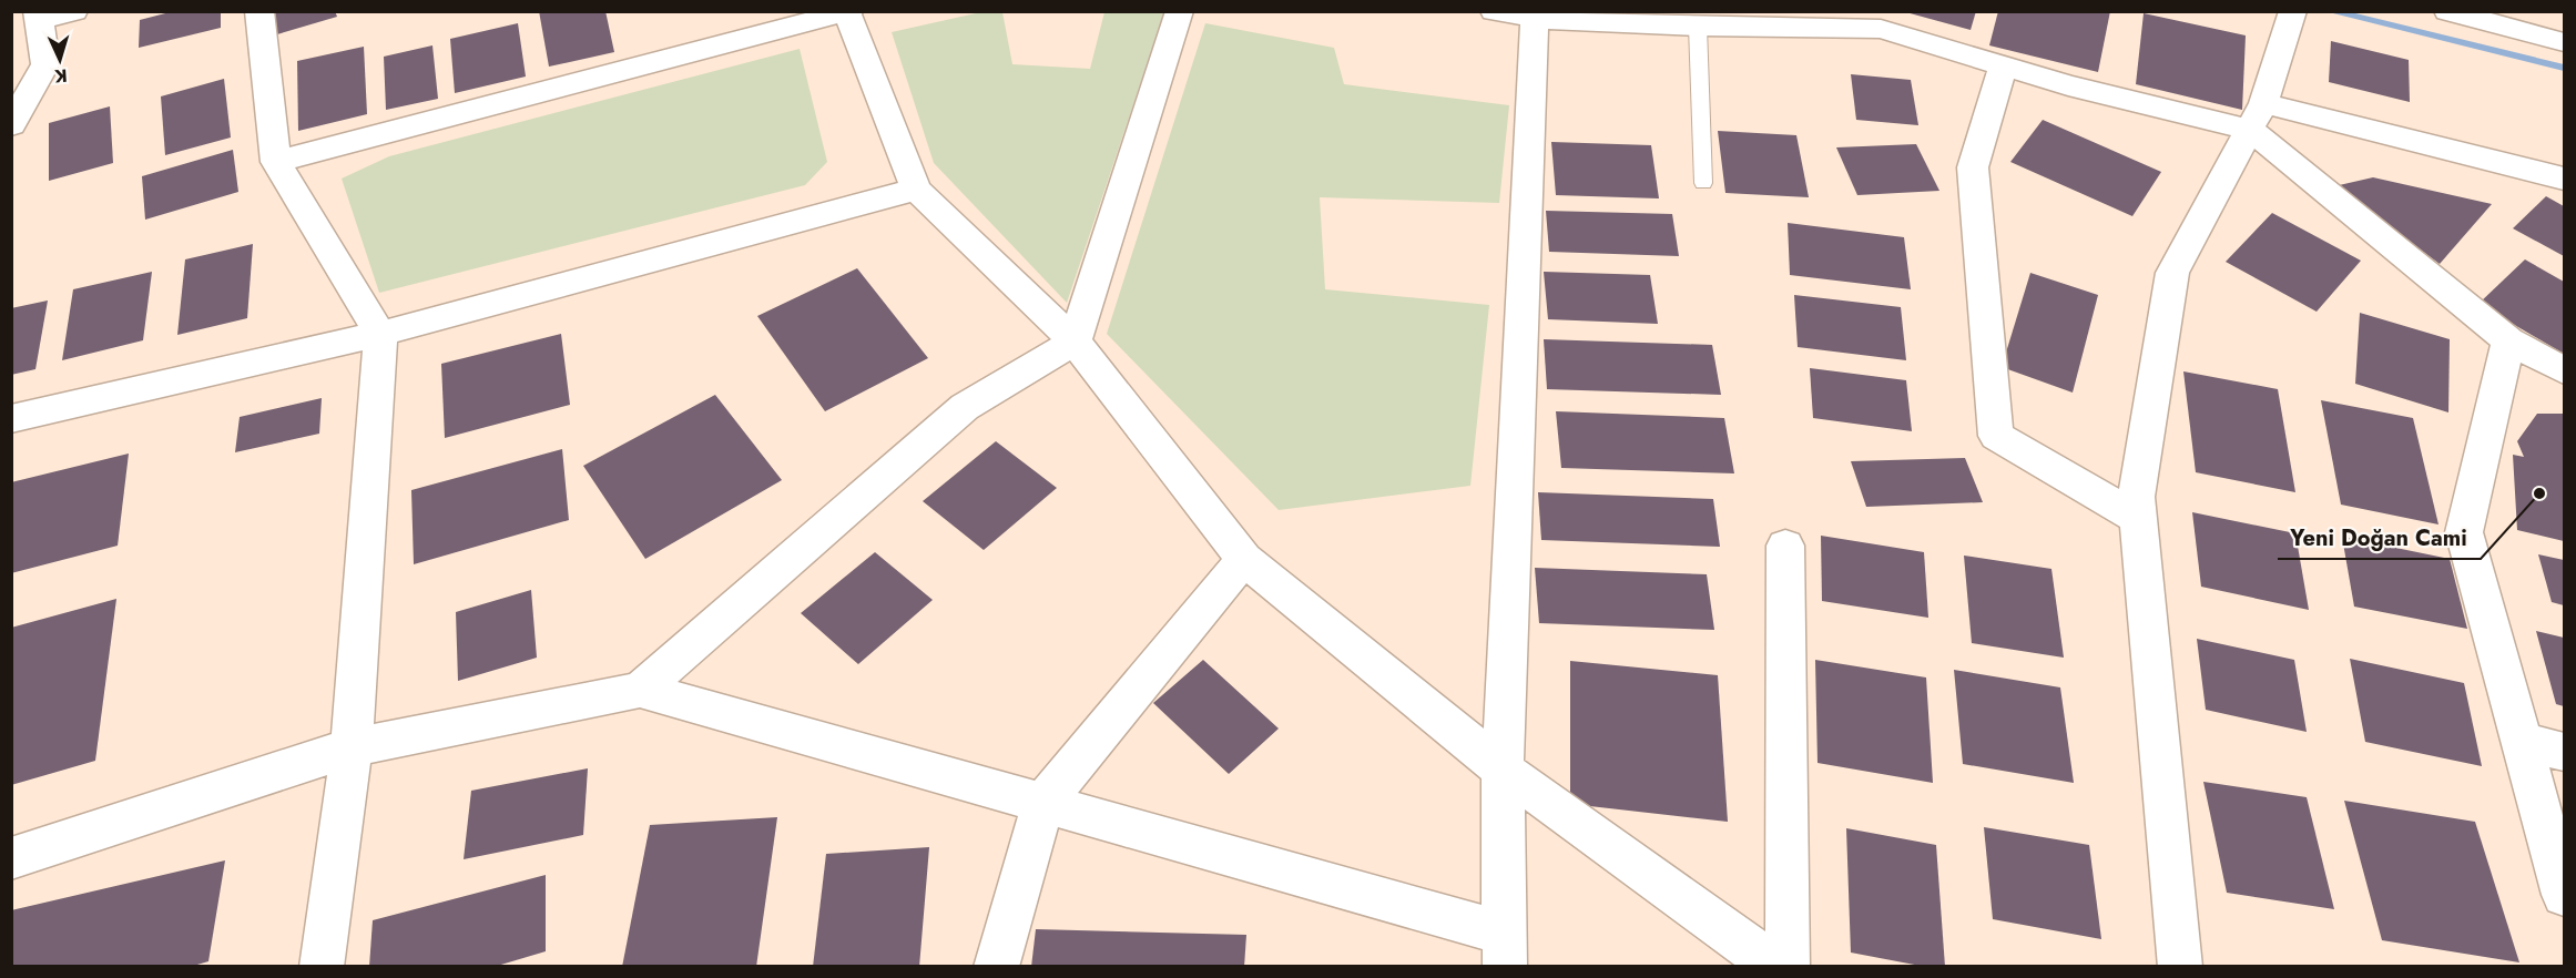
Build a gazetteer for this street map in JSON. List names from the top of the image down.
{
  "places": ["Yeni Doğan Cami"],
  "north": "bottom"
}
